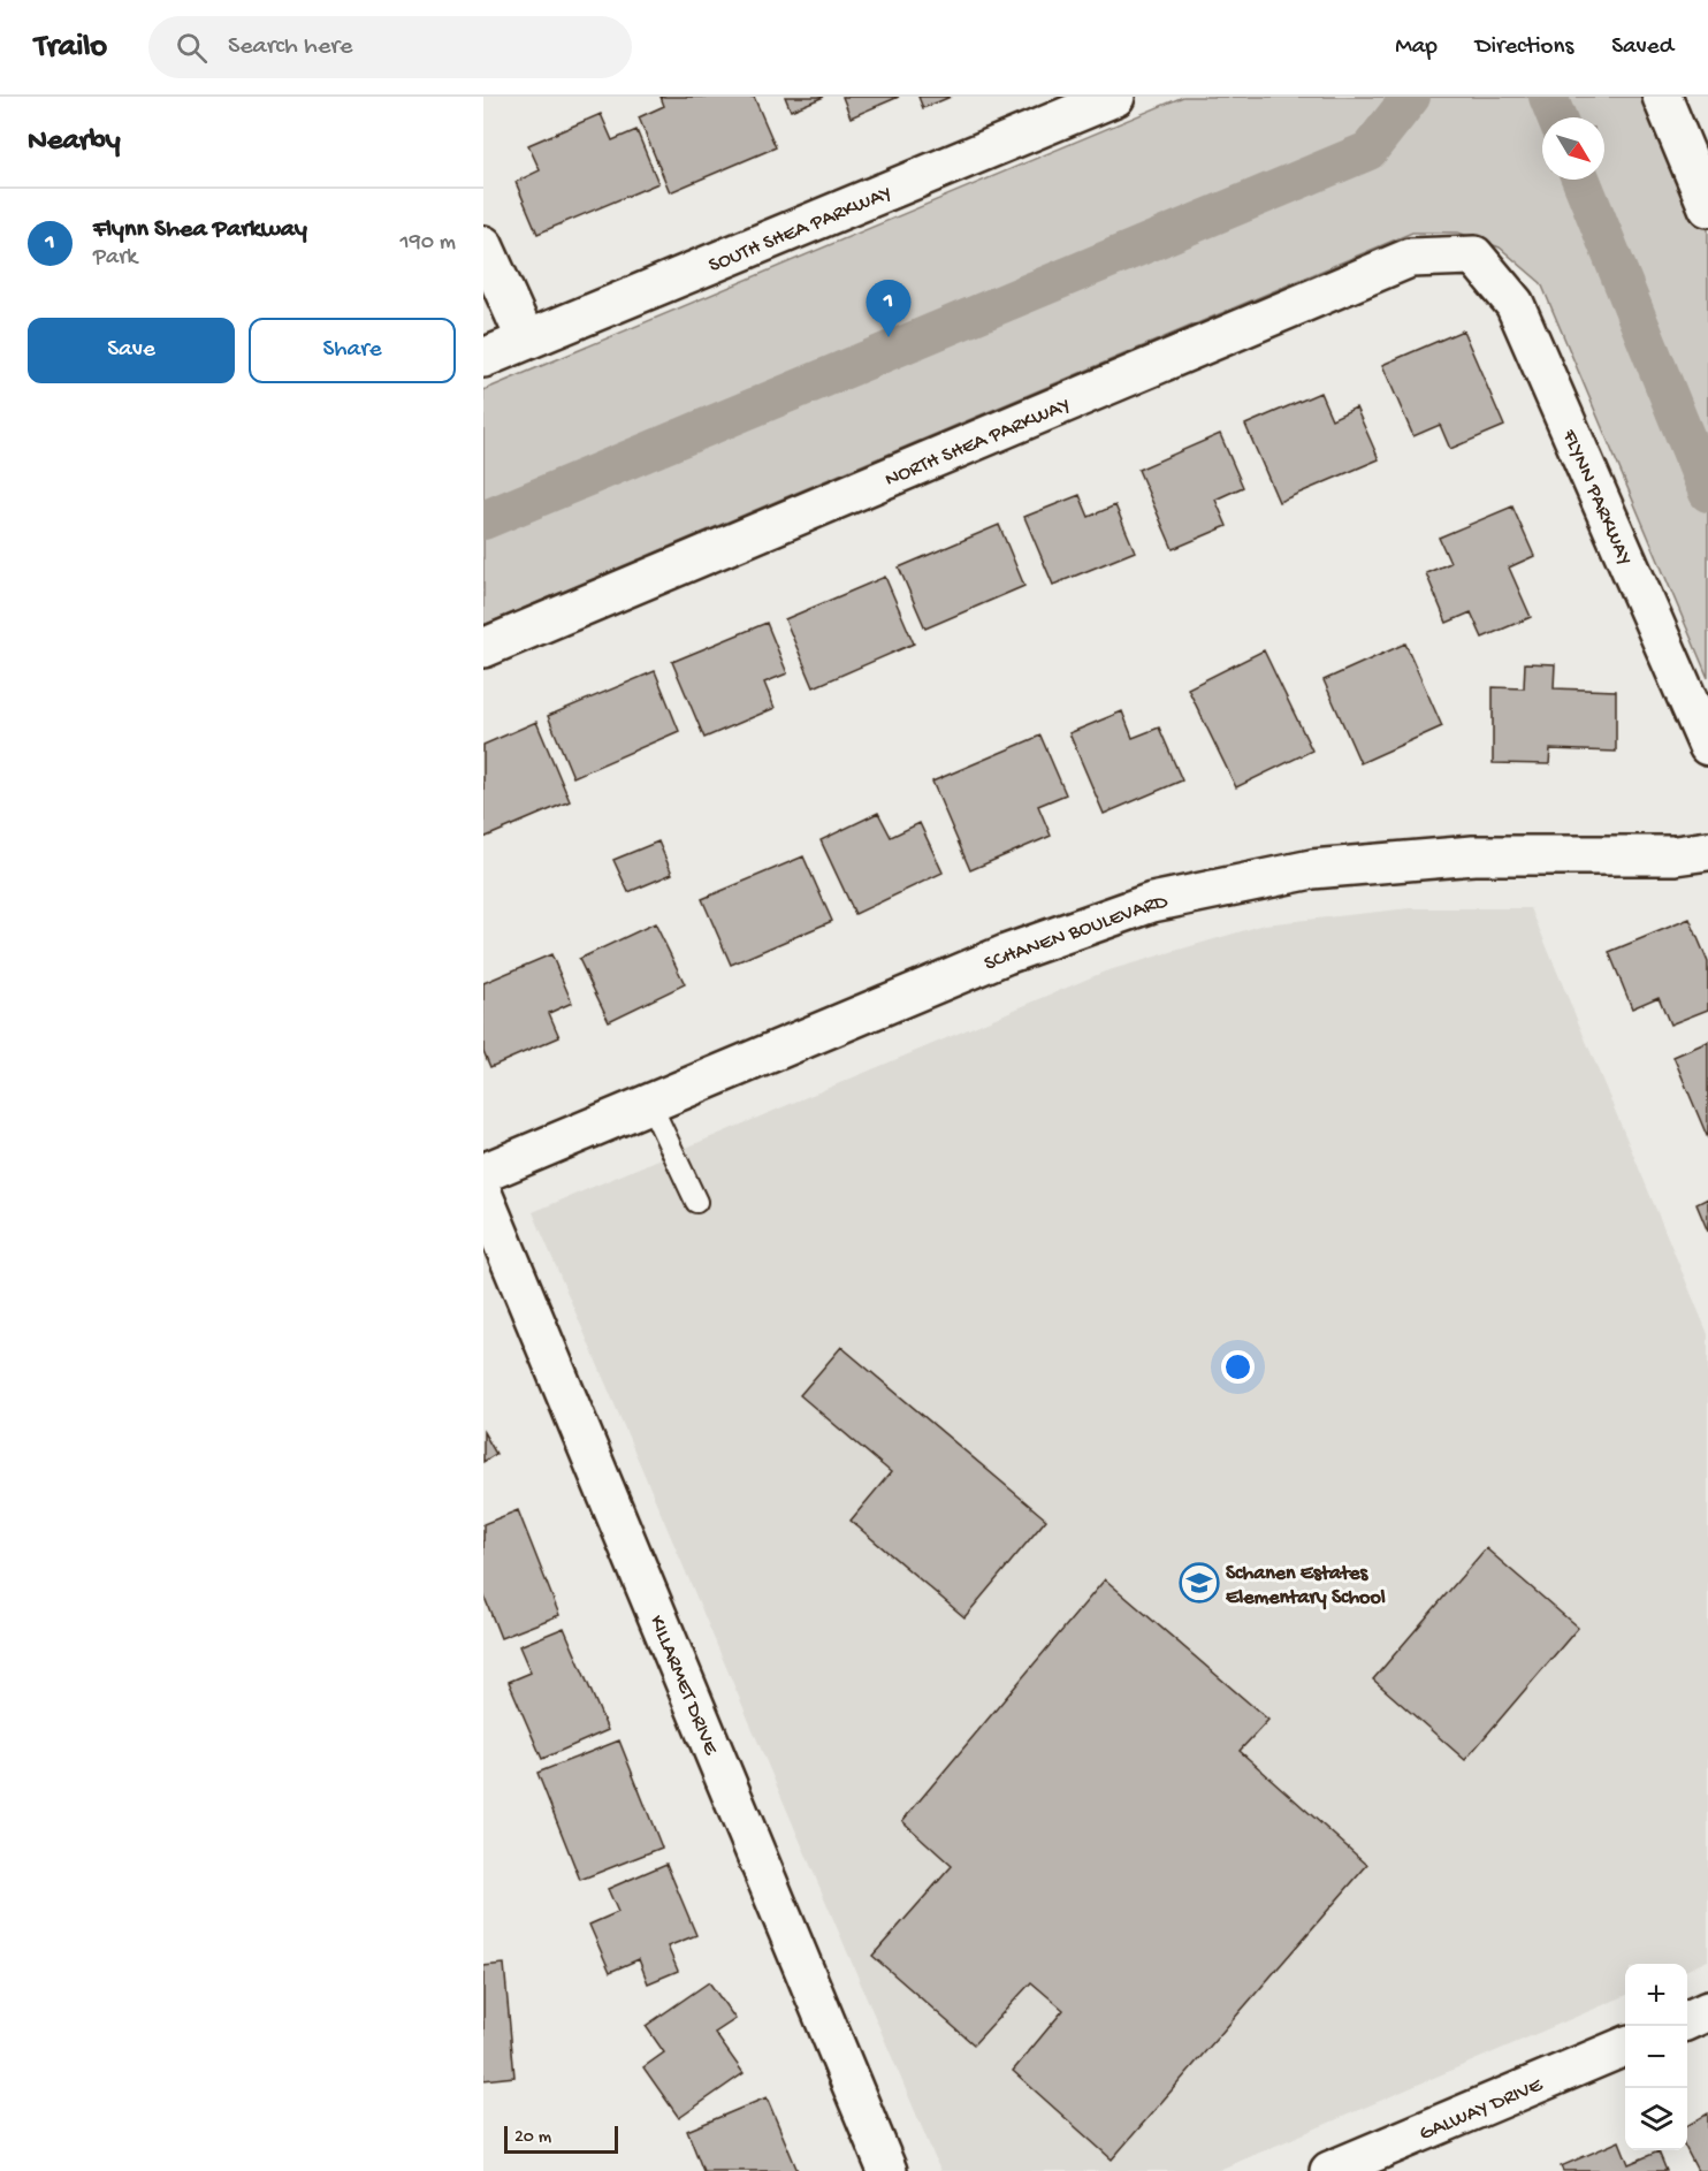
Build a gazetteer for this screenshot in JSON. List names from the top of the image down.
{
  "streets": {
    "street": [
      "SOUTH SHEA PARKWAY",
      "NORTH SHEA PARKWAY",
      "FLYNN PARKWAY",
      "SCHANEN BOULEVARD",
      "KILLARMET DRIVE",
      "GALWAY DRIVE"
    ]
  },
  "crossings": [
    ["NORTH SHEA PARKWAY", "FLYNN PARKWAY"]
  ],
  "places": {
    "school or university": ["Schanen Estates Elementary School"]
  },
  "scale_bar": "20 m",
  "north": "bottom right",
  "page": {
    "header": "Trailo",
    "search": "Search here",
    "nav": ["Map", "Directions", "Saved"],
    "heading": "Nearby",
    "list": [
      {
        "mark": "1",
        "name": "Flynn Shea Parkway",
        "note": "Park",
        "value": "190 m"
      }
    ],
    "pins": "1",
    "buttons": ["Save", "Share"],
    "map_buttons": ["+", "−"],
    "scale": "20 m"
  }
}
